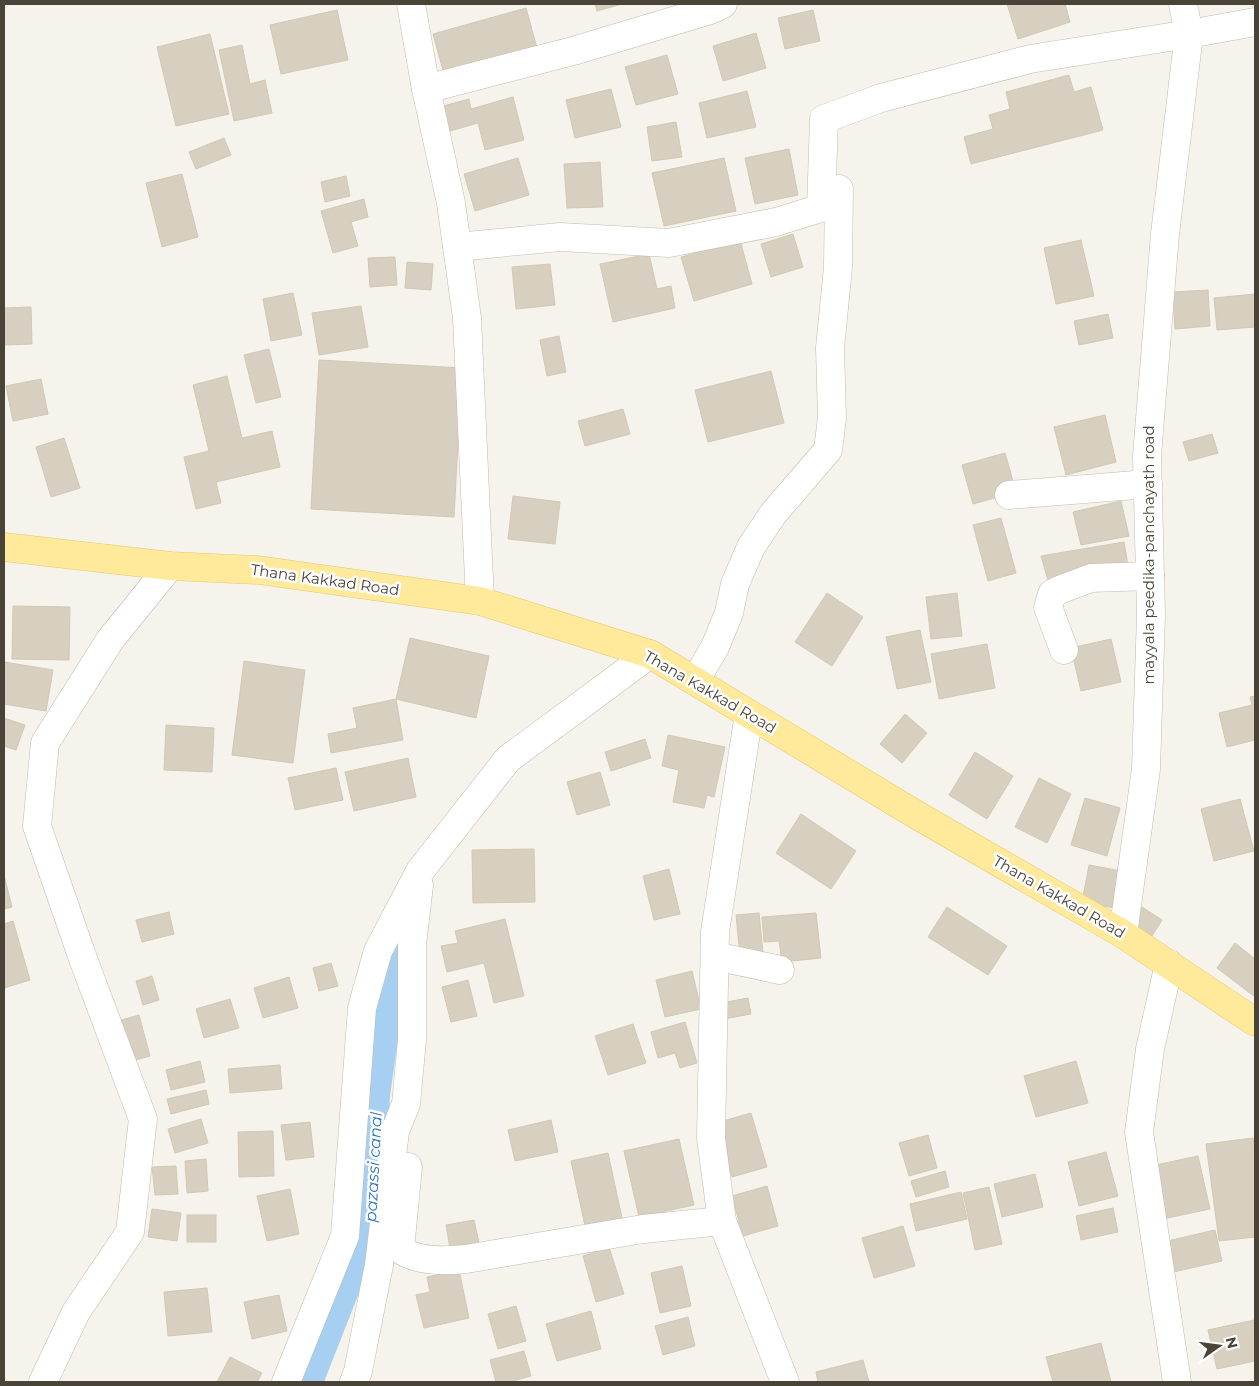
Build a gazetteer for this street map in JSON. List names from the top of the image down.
{
  "streets": {
    "main road": ["Thana Kakkad Road"],
    "street": ["mayyala peedika-panchayath road"]
  },
  "crossings": [
    ["mayyala peedika-panchayath road", "Thana Kakkad Road"]
  ],
  "water": ["pazassi canal"],
  "north": "right"
}
